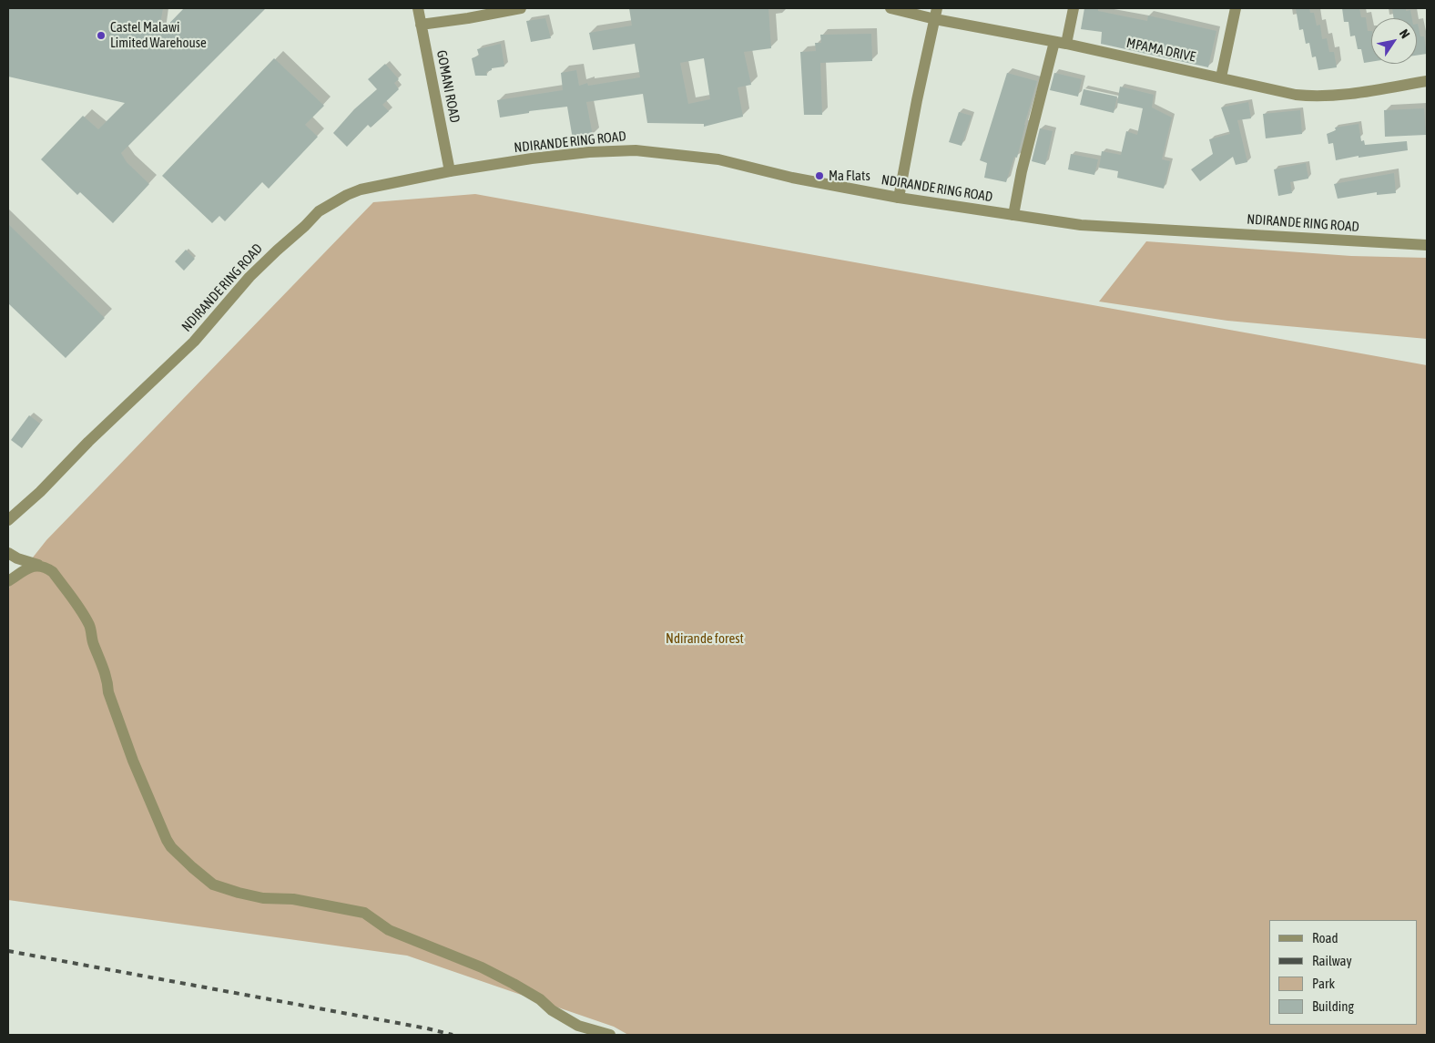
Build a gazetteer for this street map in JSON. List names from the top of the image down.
{
  "streets": {
    "street": ["MPAMA DRIVE", "GOMANI ROAD", "NDIRANDE RING ROAD"]
  },
  "crossings": [
    ["GOMANI ROAD", "NDIRANDE RING ROAD"]
  ],
  "parks": ["Ndirande forest"],
  "places": ["Castel Malawi Limited Warehouse", "Ma Flats"],
  "legend": [
    "Road",
    "Railway",
    "Park",
    "Building"
  ],
  "north": "top right"
}
